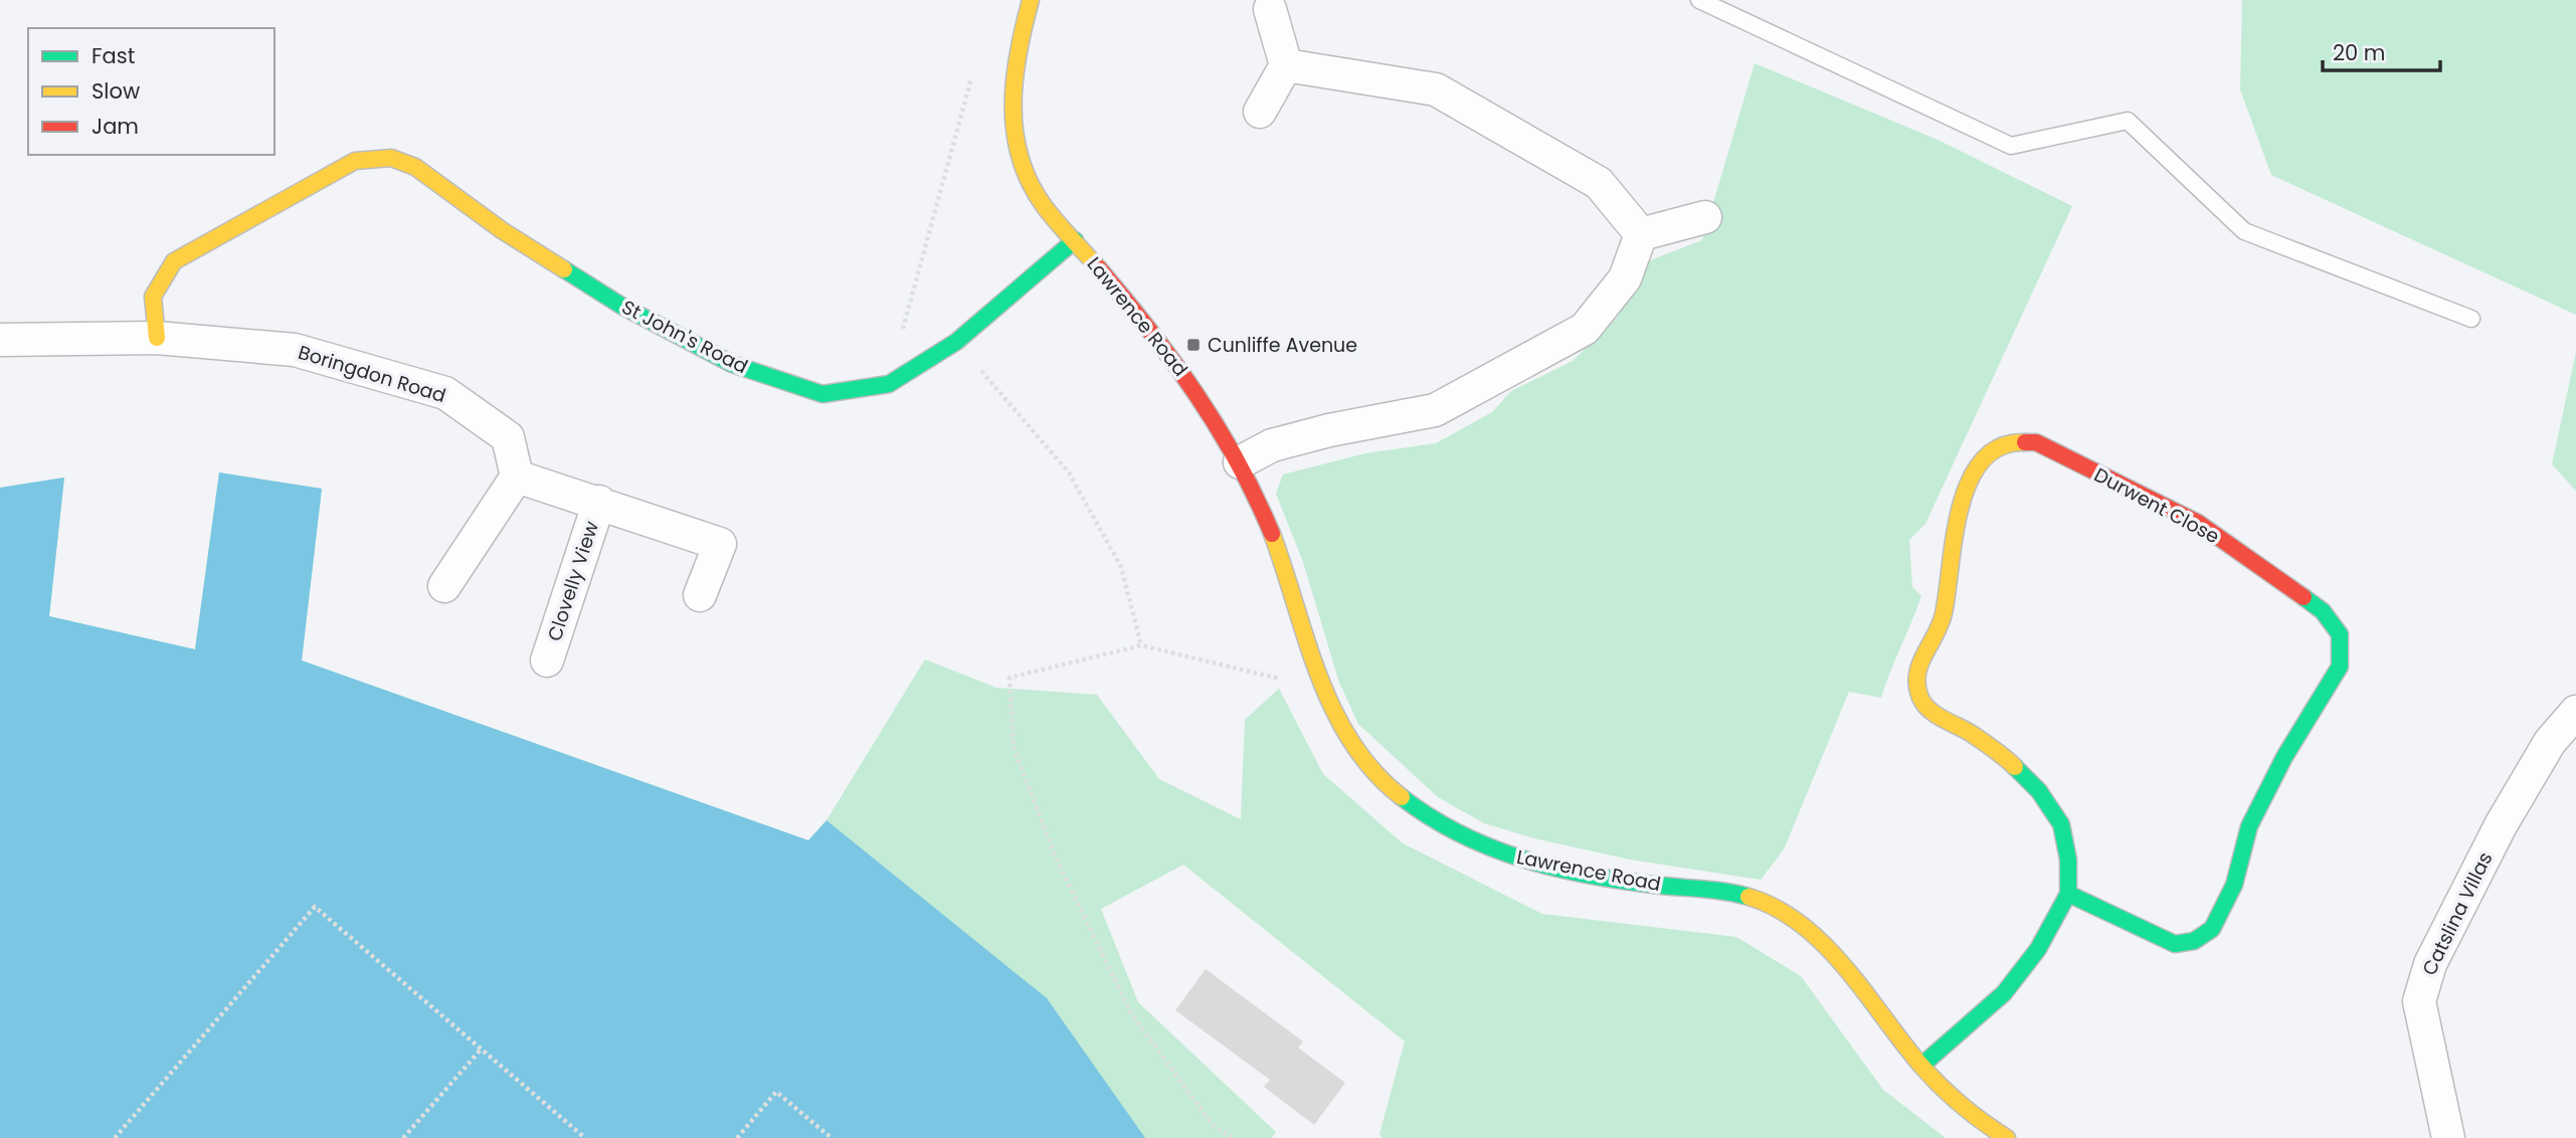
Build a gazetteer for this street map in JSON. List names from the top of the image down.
{
  "streets": {
    "street": [
      "Lawrence Road",
      "St John's Road",
      "Boringdon Road",
      "Durwent Close",
      "Clovelly View",
      "Catslina Villas"
    ]
  },
  "crossings": [
    ["Lawrence Road", "St John's Road"],
    ["Lawrence Road", "Durwent Close"],
    ["St John's Road", "Boringdon Road"]
  ],
  "places": {
    "transit": ["Cunliffe Avenue"]
  },
  "legend": ["Fast", "Slow", "Jam"],
  "scale_bar": "20 m"
}
